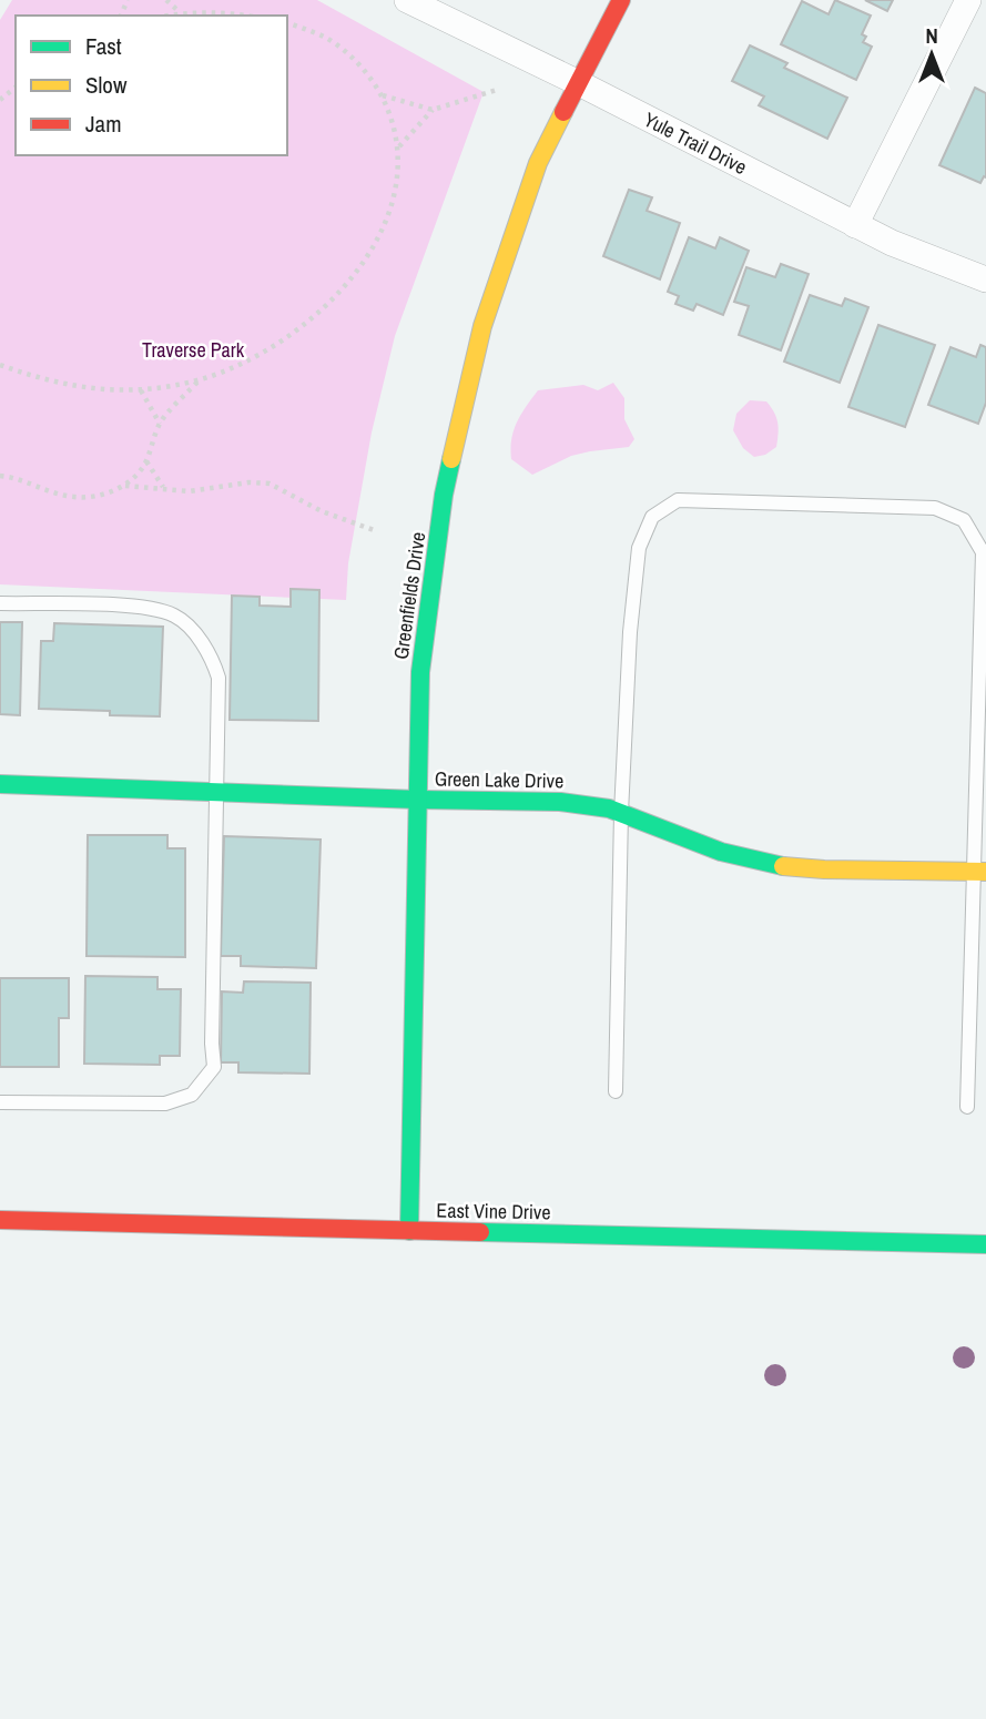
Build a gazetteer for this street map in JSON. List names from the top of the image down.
{
  "streets": {
    "street": [
      "Yule Trail Drive",
      "Greenfields Drive",
      "Green Lake Drive",
      "East Vine Drive"
    ]
  },
  "crossings": [
    ["Yule Trail Drive", "Greenfields Drive"],
    ["Greenfields Drive", "Green Lake Drive"],
    ["Greenfields Drive", "East Vine Drive"]
  ],
  "parks": ["Traverse Park"],
  "legend": ["Fast", "Slow", "Jam"],
  "north": "top"
}
